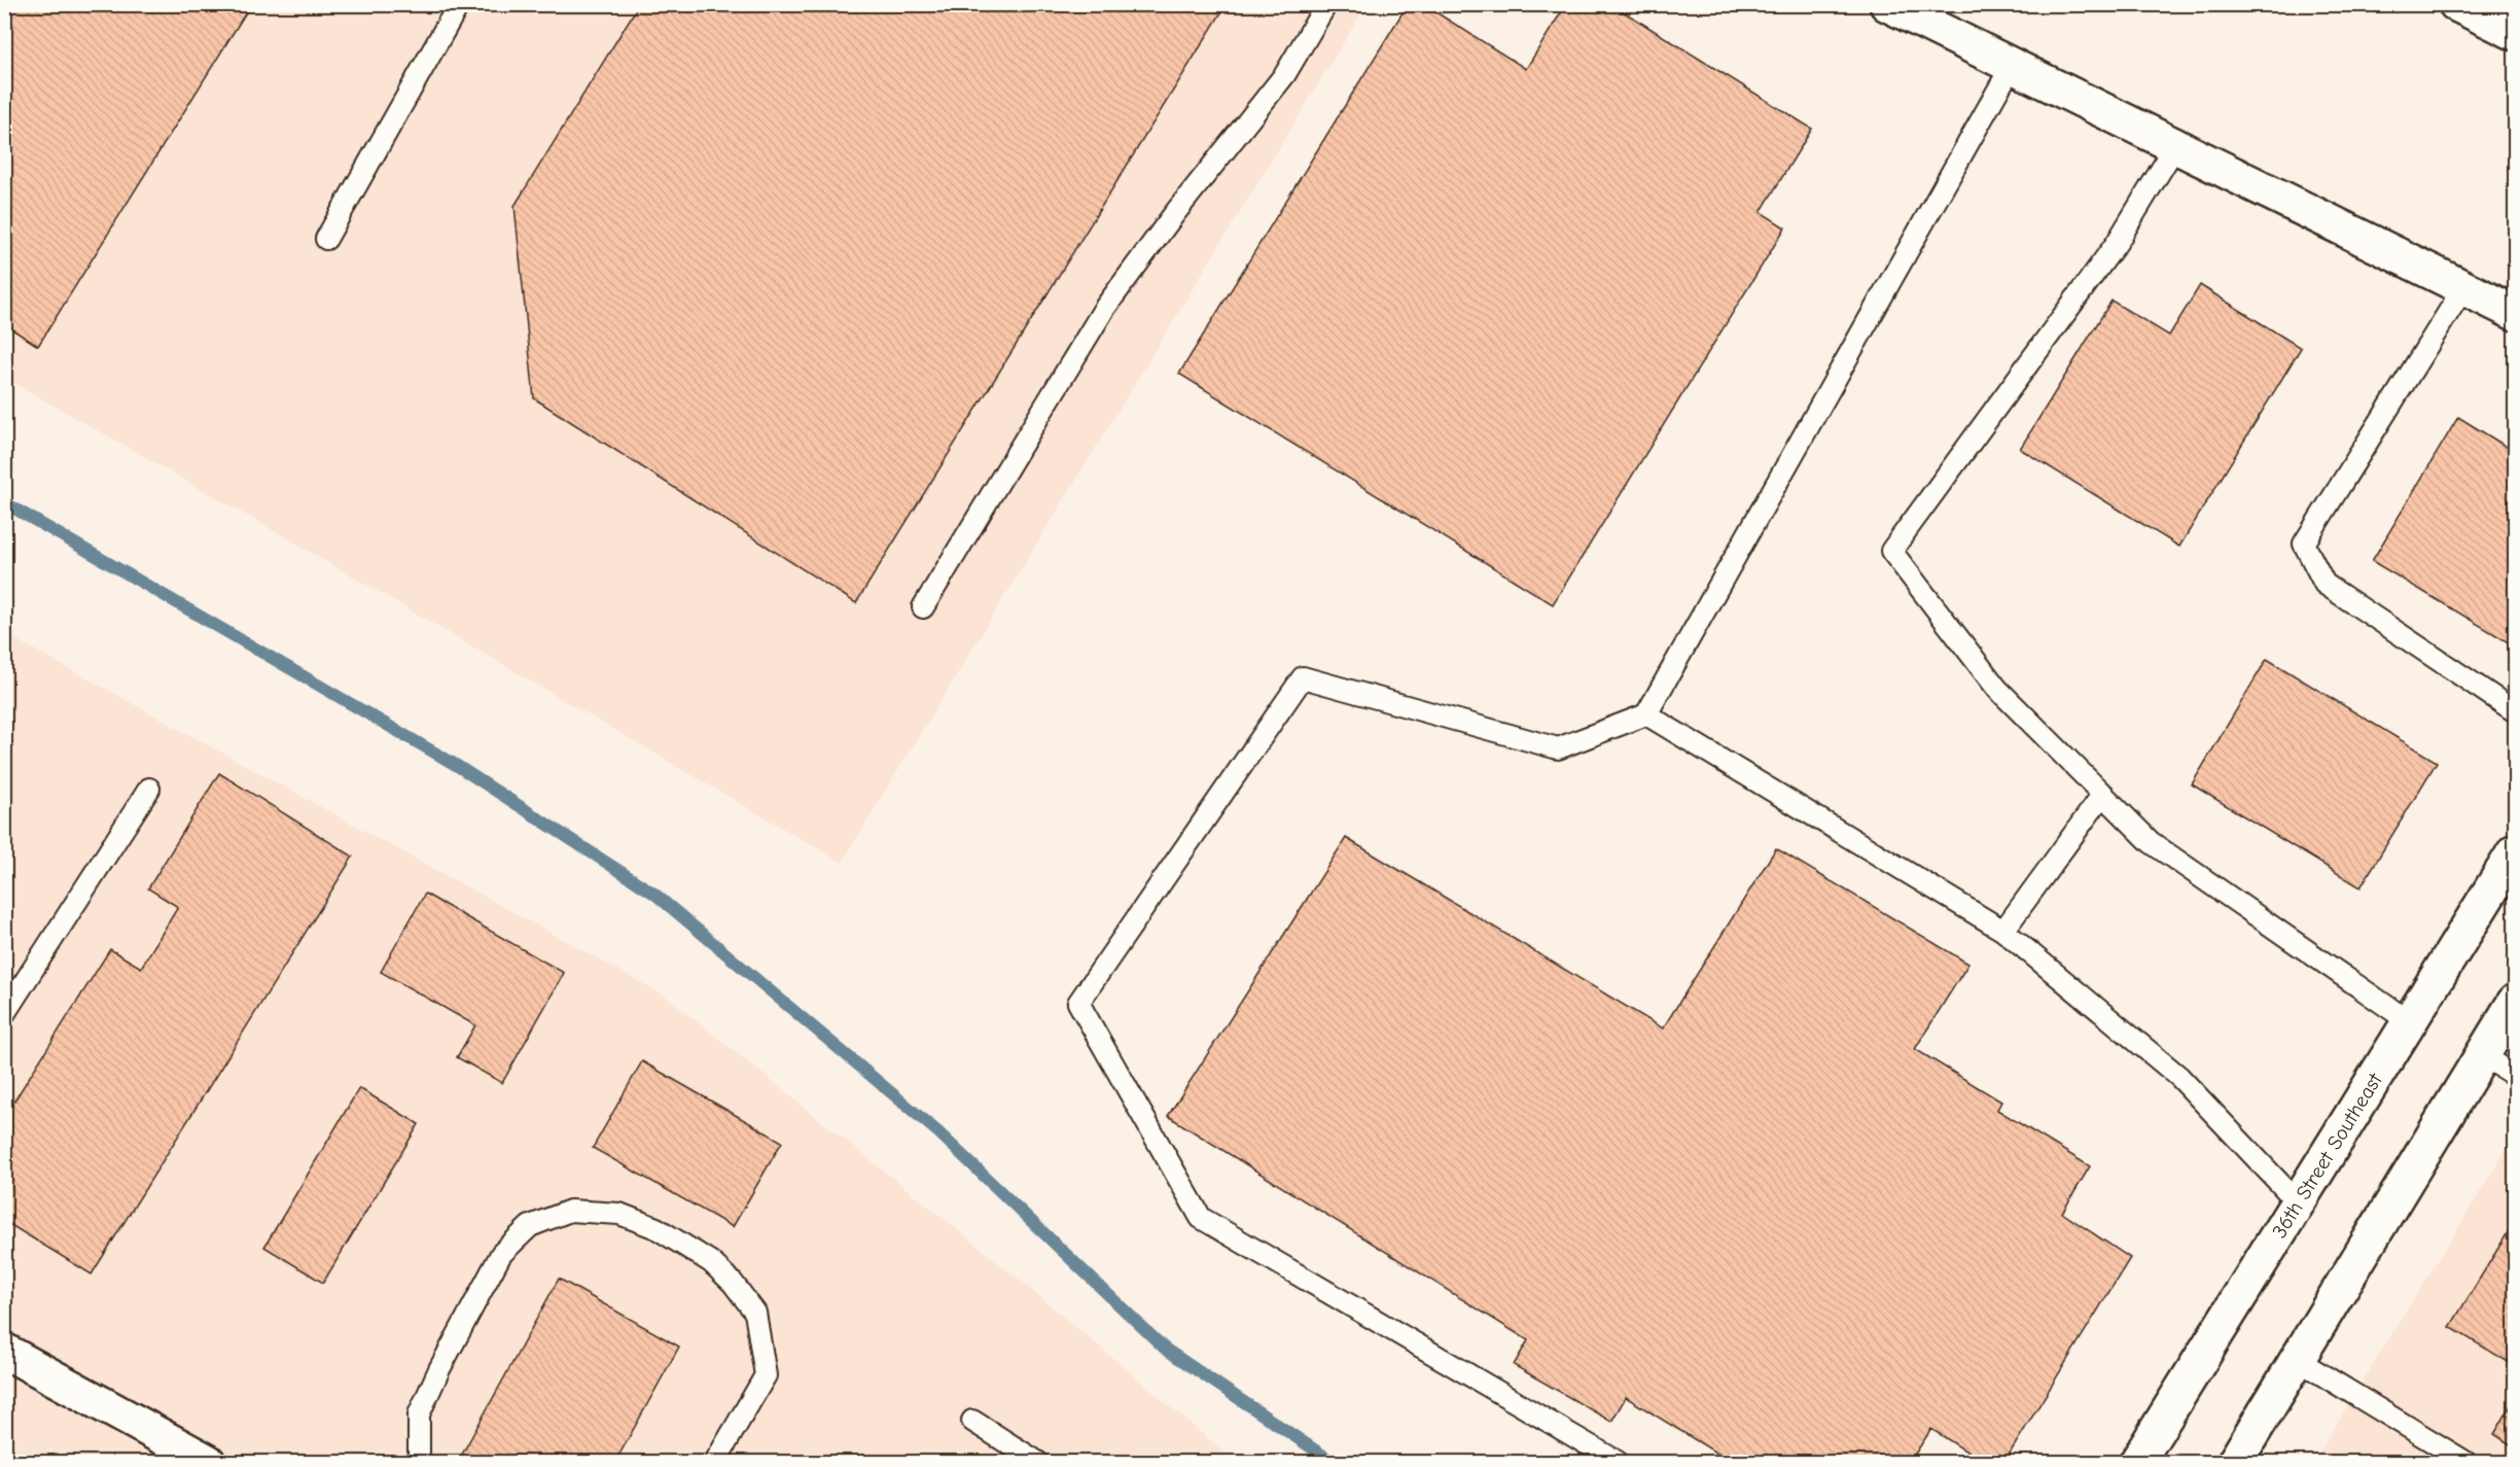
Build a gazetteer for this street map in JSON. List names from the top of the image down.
{
  "streets": {
    "street": ["36th Street Southeast"]
  }
}
